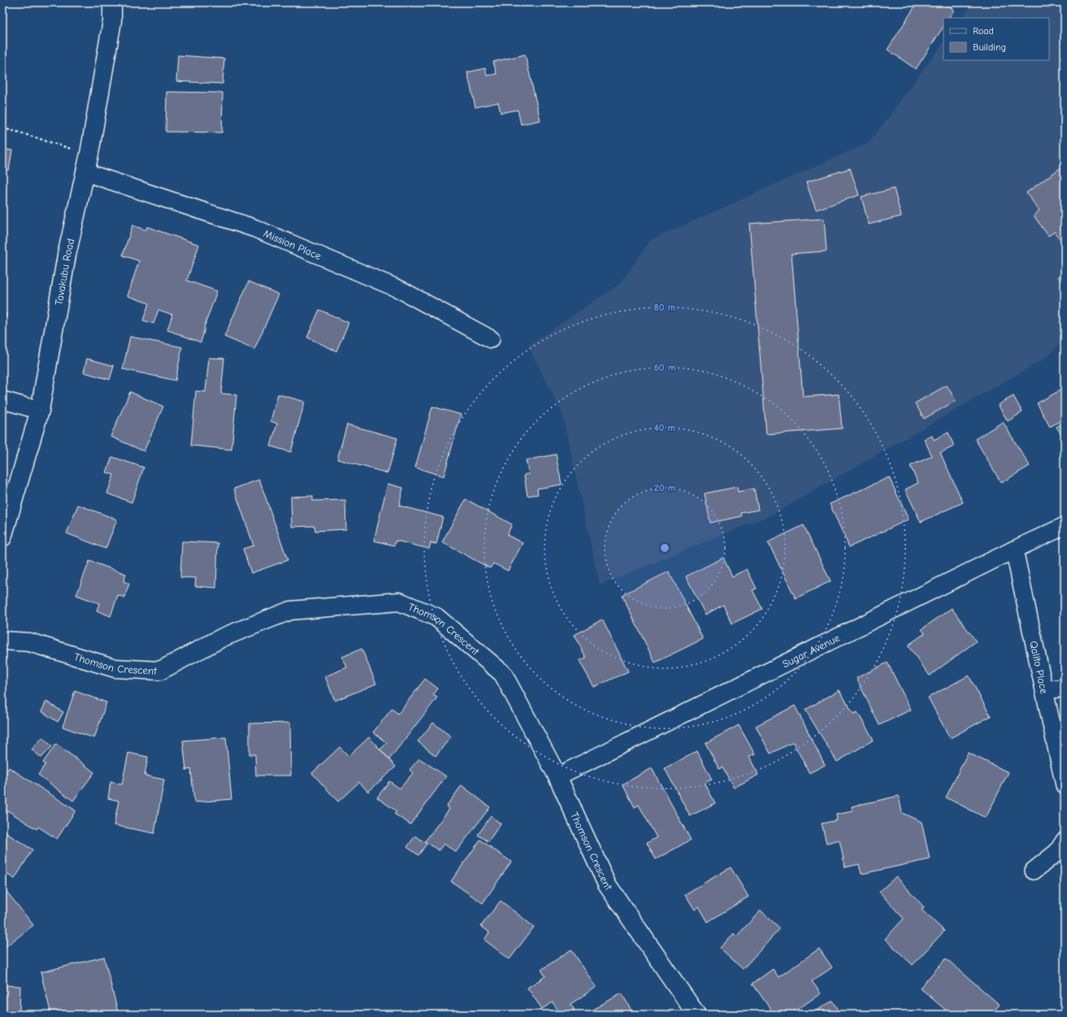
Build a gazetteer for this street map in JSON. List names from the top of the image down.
{
  "streets": {
    "main road": ["Tavakubu Road", "Thomson Crescent"],
    "street": ["Mission Place", "Sugar Avenue", "Qalito Place"]
  },
  "crossings": [
    ["Mission Place", "Tavakubu Road"],
    ["Thomson Crescent", "Sugar Avenue"],
    ["Sugar Avenue", "Qalito Place"]
  ],
  "legend": ["Road", "Building"],
  "rings": [
    "80 m",
    "60 m",
    "40 m",
    "20 m"
  ]
}
